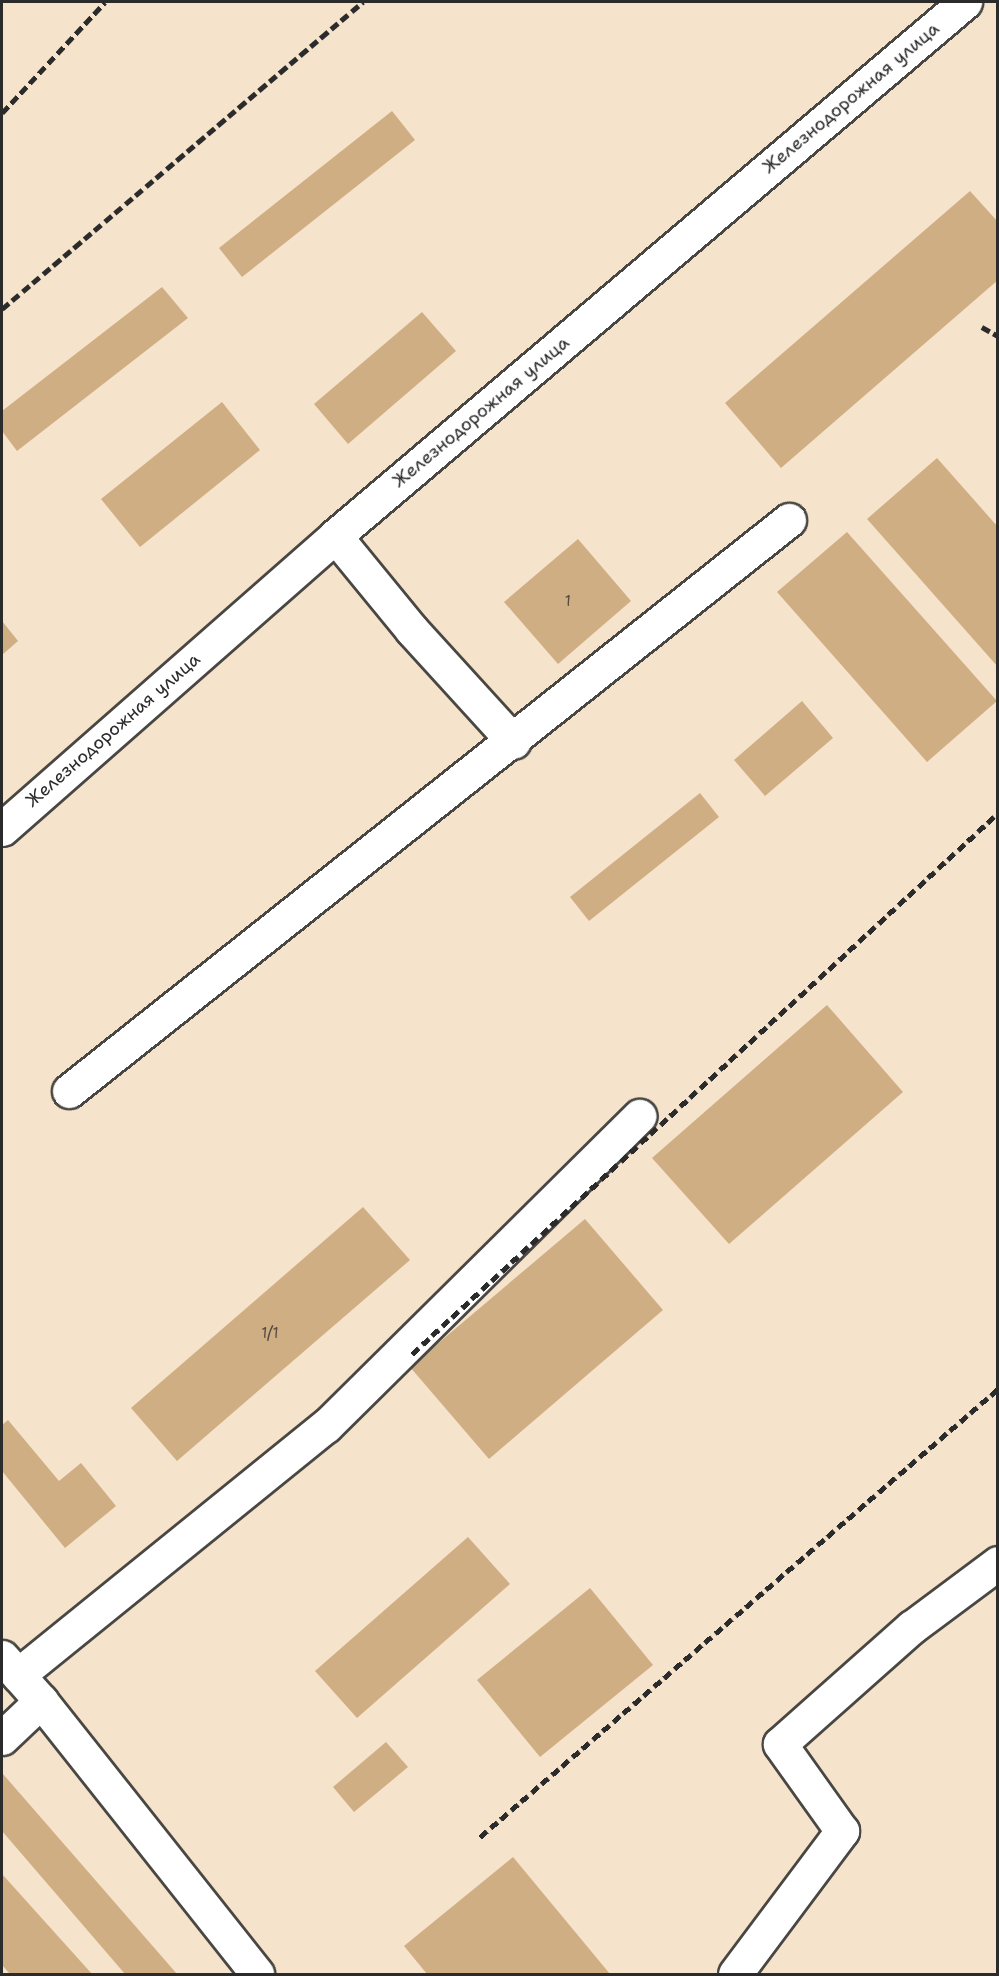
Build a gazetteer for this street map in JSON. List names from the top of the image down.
{
  "streets": {
    "street": ["Железнодорожная улица"]
  },
  "house_numbers": ["1", "1/1"]
}
